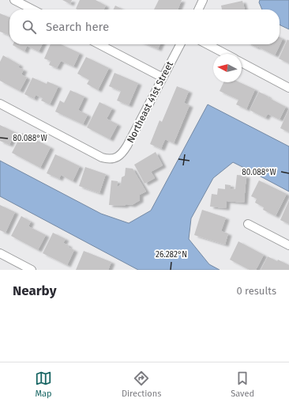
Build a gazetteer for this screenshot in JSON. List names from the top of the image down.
{
  "streets": {
    "street": ["Northeast 41st Street"]
  },
  "north": "left",
  "page": {
    "search": "Search here",
    "heading": ["Nearby", "0 results"],
    "nav": ["Map", "Directions", "Saved"]
  },
  "coordinates": ["80.088°W", "26.282°N"]
}
